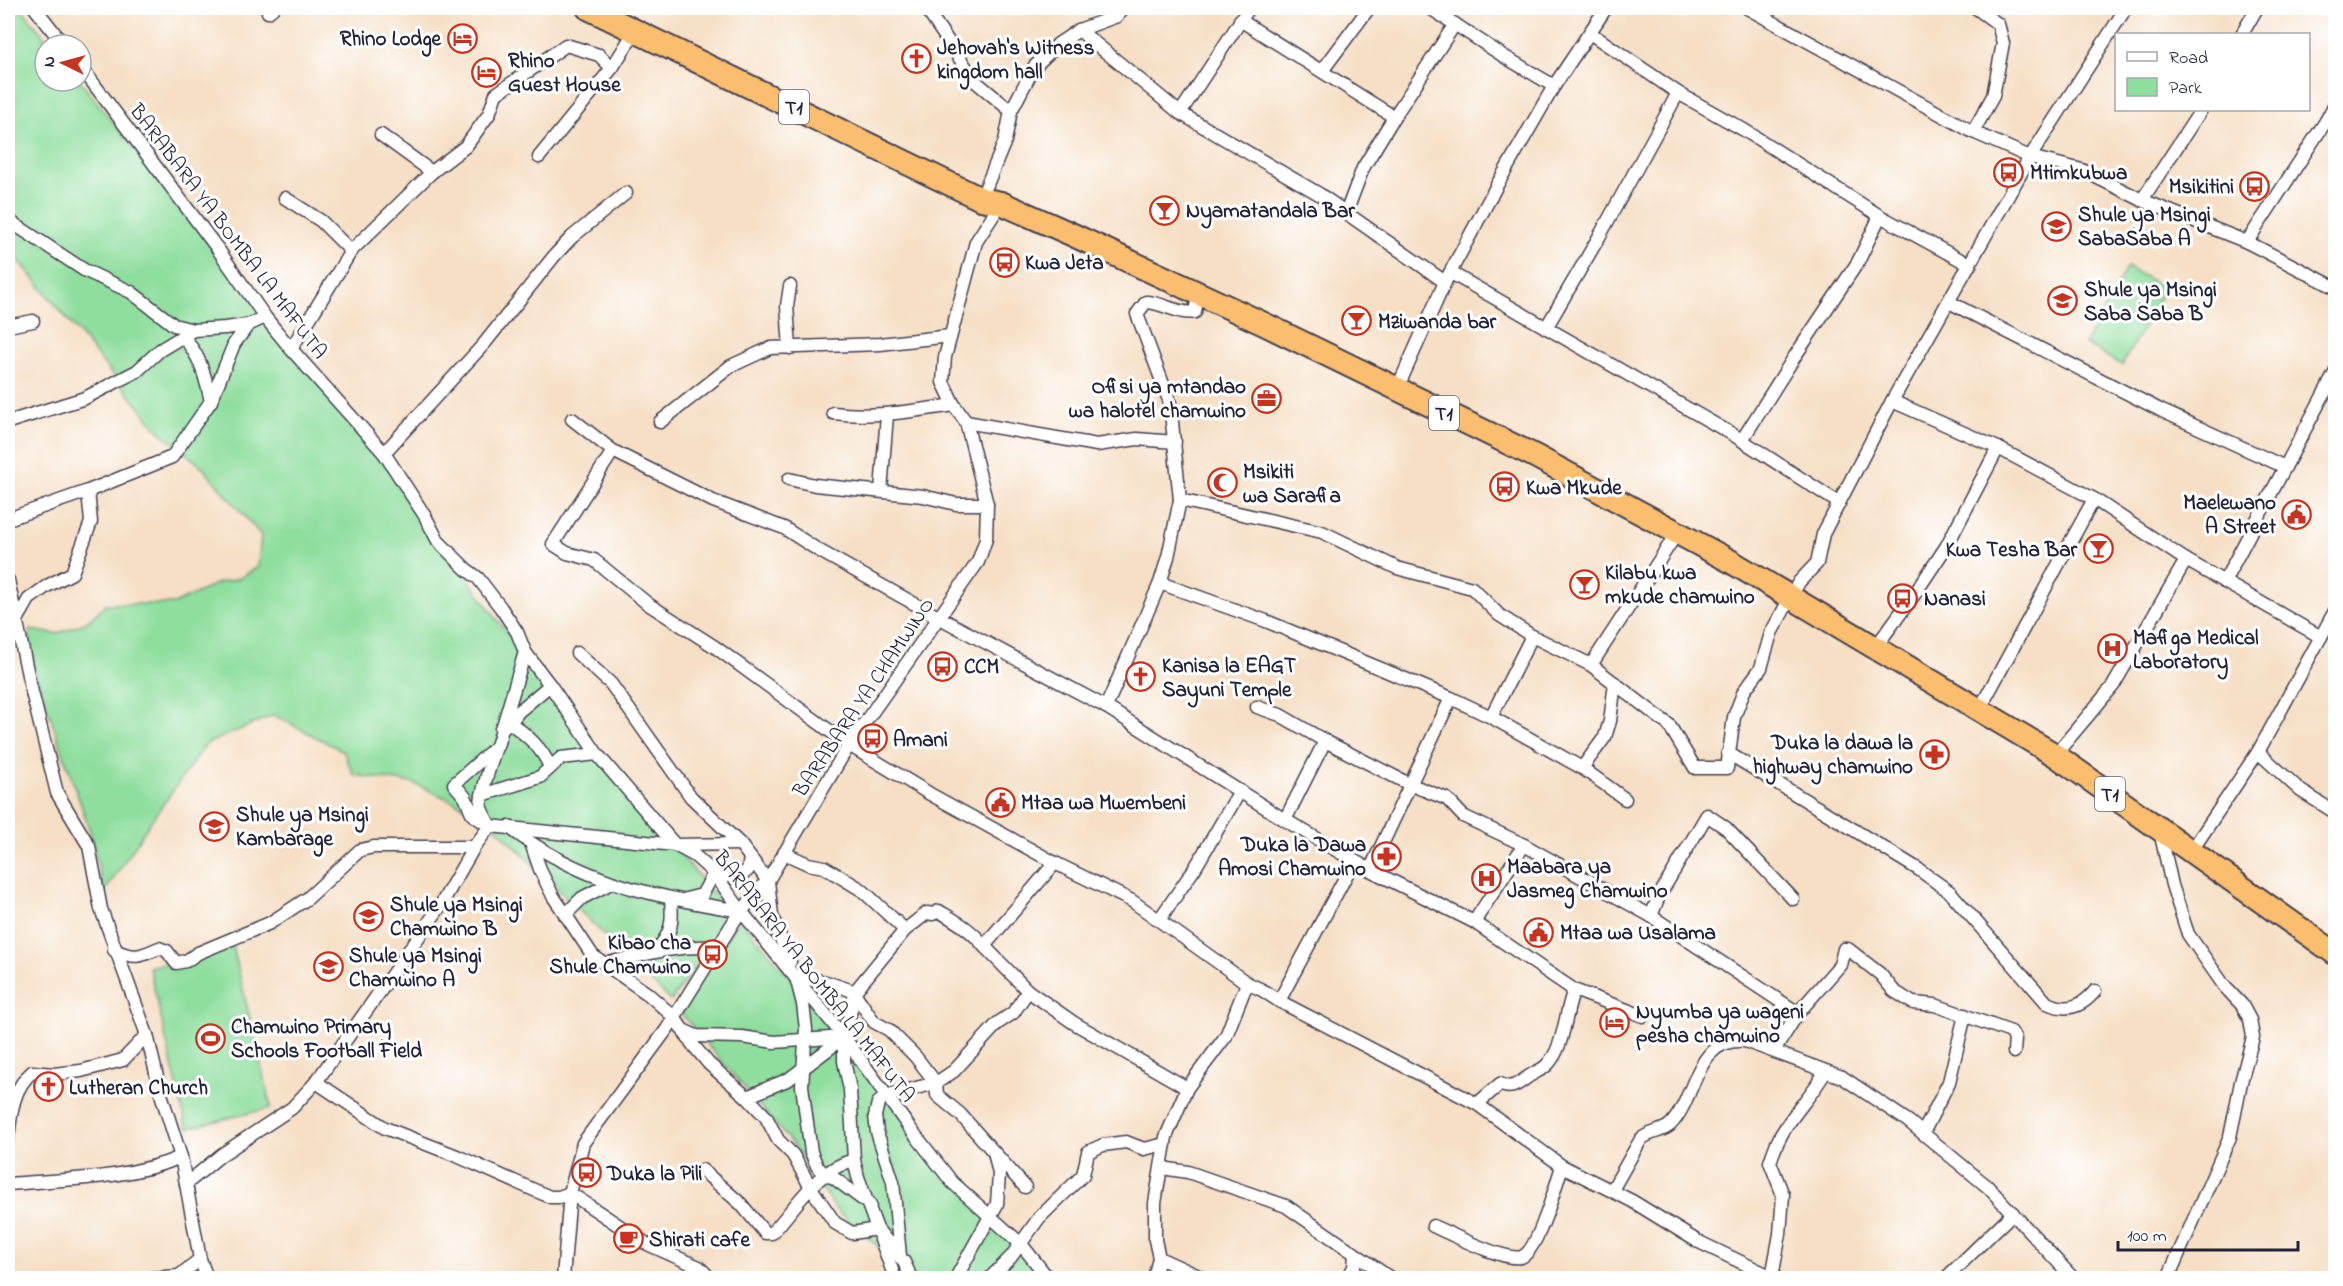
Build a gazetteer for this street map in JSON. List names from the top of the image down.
{
  "streets": {
    "highway": ["T1"],
    "street": ["BARABARA YA BOMBA LA MAFUTA", "BARABARA YA CHAMWINO"]
  },
  "crossings": [
    ["T1", "BARABARA YA CHAMWINO"],
    ["BARABARA YA BOMBA LA MAFUTA", "BARABARA YA CHAMWINO"]
  ],
  "places": {
    "hotel": ["Rhino Lodge", "Rhino Guest House", "Nyumba ya wageni pesha chamwino"],
    "church": ["Jehovah's Witness kingdom hall", "Kanisa la EAGT Sayuni Temple", "Lutheran Church"],
    "bus stop": [
      "Mtimkubwa",
      "Msikitini",
      "Kwa Jeta",
      "Kwa Mkude",
      "Nanasi",
      "CCM",
      "Amani",
      "Kibao cha Shule Chamwino",
      "Duka la Pili"
    ],
    "bar": [
      "Nyamatandala Bar",
      "Mziwanda bar",
      "Kwa Tesha Bar",
      "Kilabu kwa mkude chamwino"
    ],
    "school or university": [
      "Shule ya Msingi SabaSaba A",
      "Shule ya Msingi Saba Saba B",
      "Shule ya Msingi Kambarage",
      "Shule ya Msingi Chamwino B",
      "Shule ya Msingi Chamwino A"
    ],
    "office": ["Ofisi ya mtandao wa halotel chamwino"],
    "mosque": ["Msikiti wa Sarafia"],
    "public building": ["Maelewano A Street", "Mtaa wa Mwembeni", "Mtaa wa Usalama"],
    "hospital": ["Mafiga Medical Laboratory", "Maabara ya Jasmeg Chamwino"],
    "pharmacy": ["Duka la dawa la highway chamwino", "Duka la Dawa Amosi Chamwino"],
    "sports": ["Chamwino Primary Schools Football Field"],
    "cafe": ["Shirati cafe"]
  },
  "legend": ["Road", "Park"],
  "scale_bar": "100 m",
  "north": "left"
}
